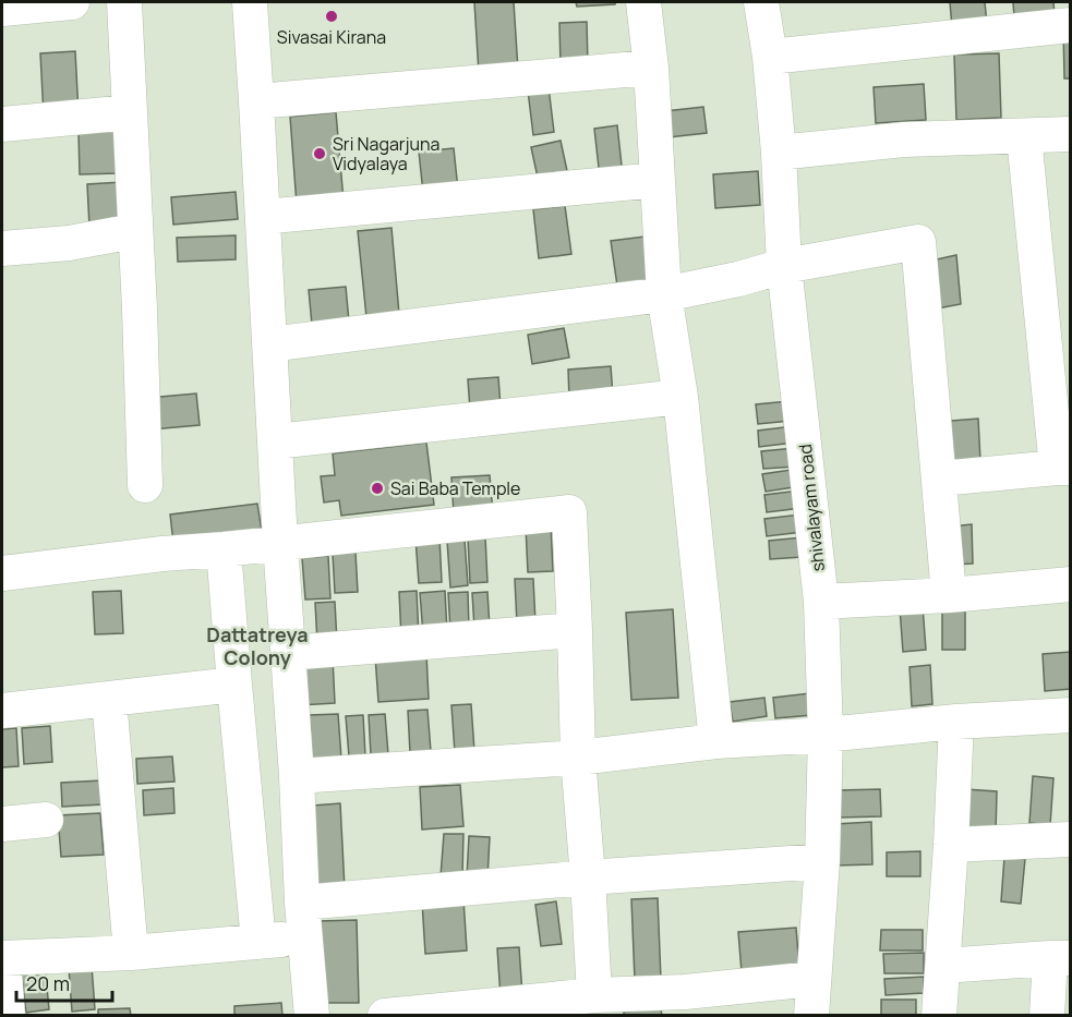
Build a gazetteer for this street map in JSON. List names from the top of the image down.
{
  "streets": {
    "street": ["shivalayam road"]
  },
  "districts": ["Dattatreya Colony"],
  "places": ["Sivasai Kirana", "Sri Nagarjuna Vidyalaya", "Sai Baba Temple"],
  "scale_bar": "20 m"
}
